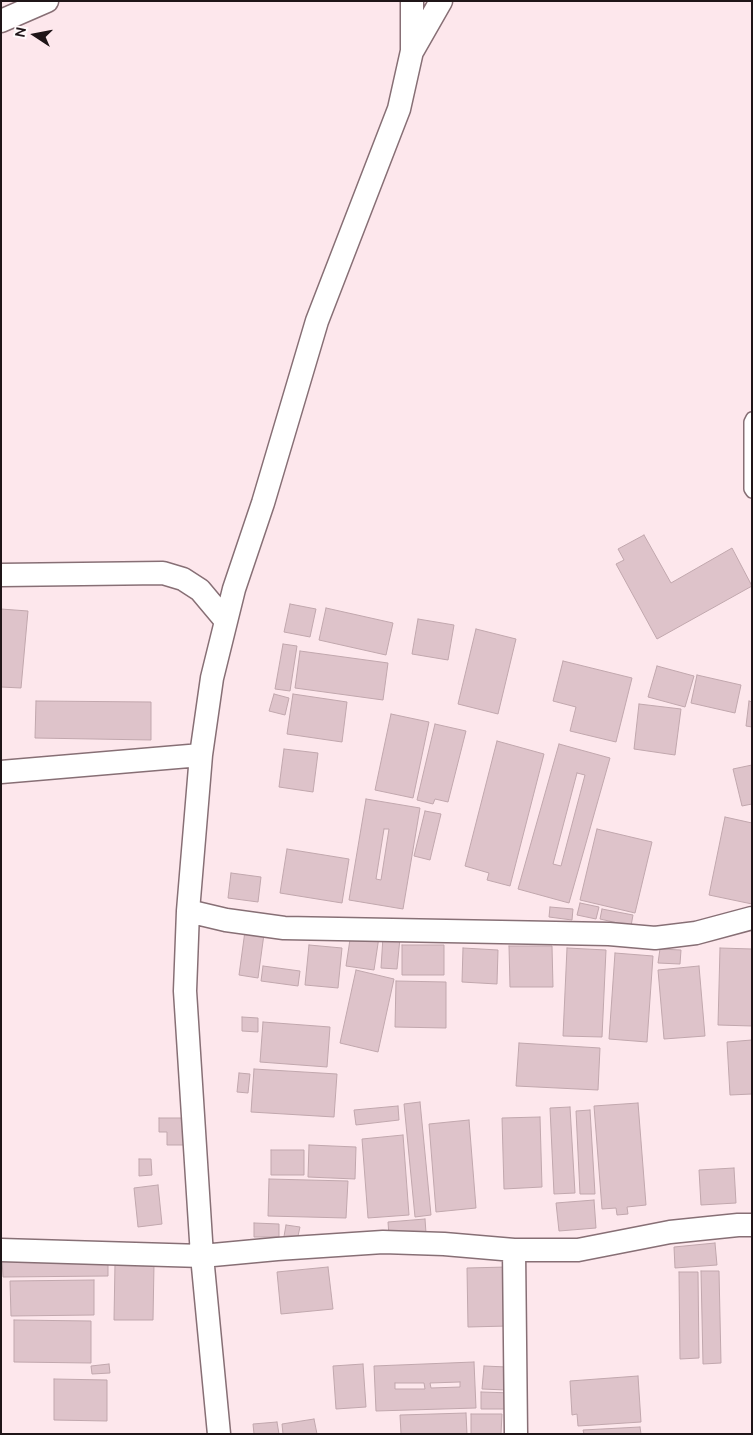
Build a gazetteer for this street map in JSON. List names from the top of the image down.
{
  "north": "left"
}
